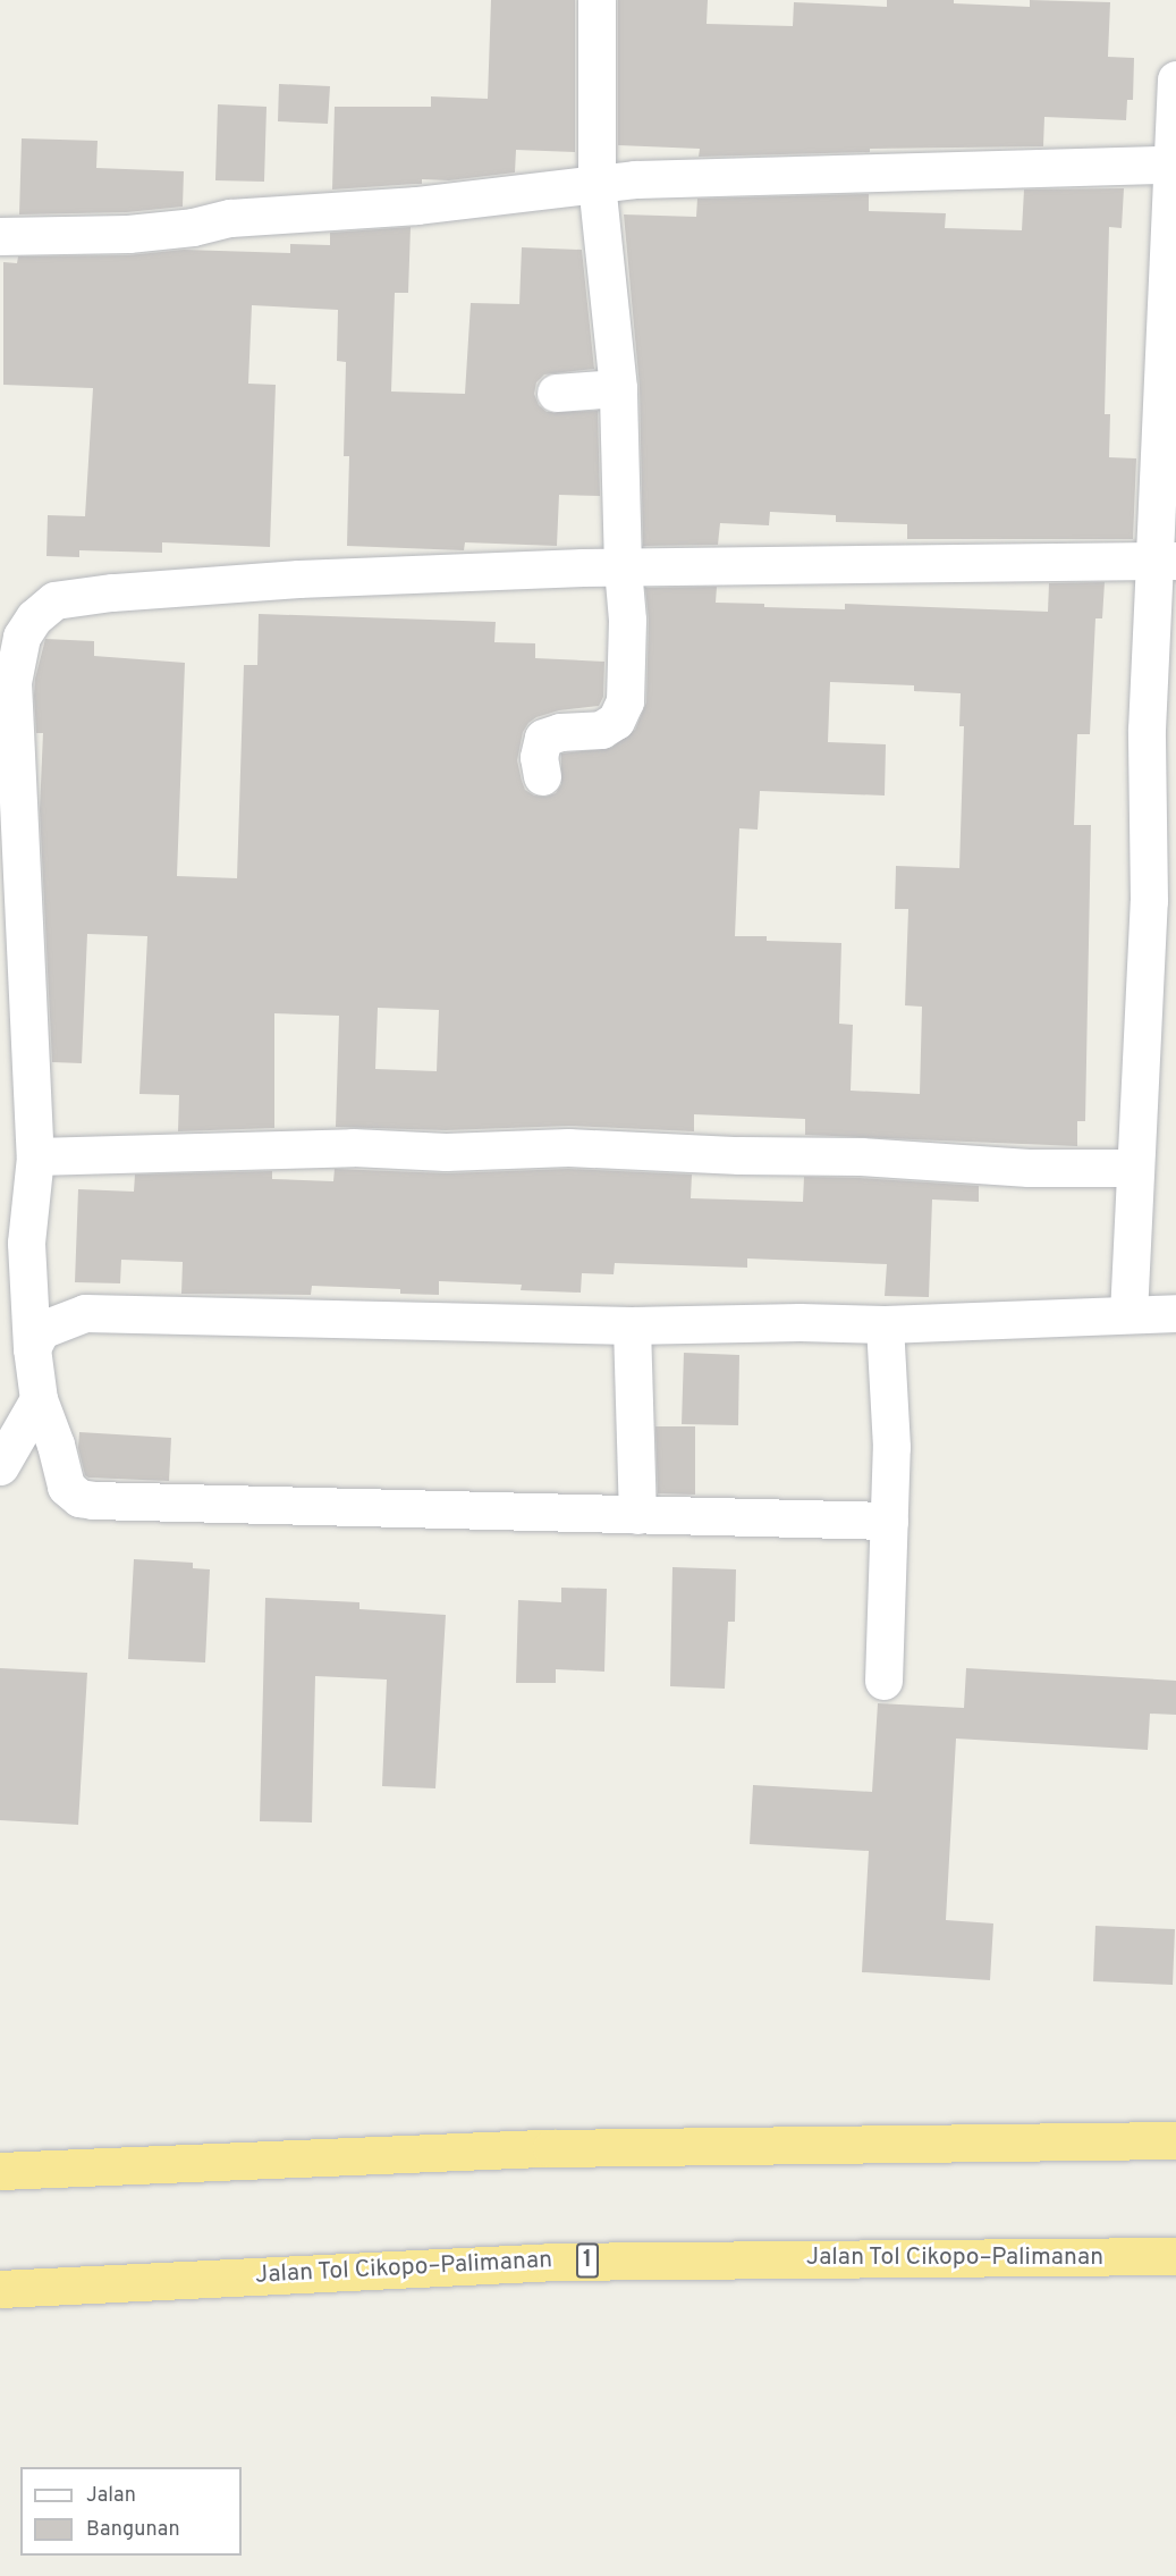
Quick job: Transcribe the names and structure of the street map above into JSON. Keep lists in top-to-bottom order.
{
  "streets": {
    "highway": ["Jalan Tol Cikopo–Palimanan", "1"]
  },
  "legend": ["Jalan", "Bangunan"]
}
